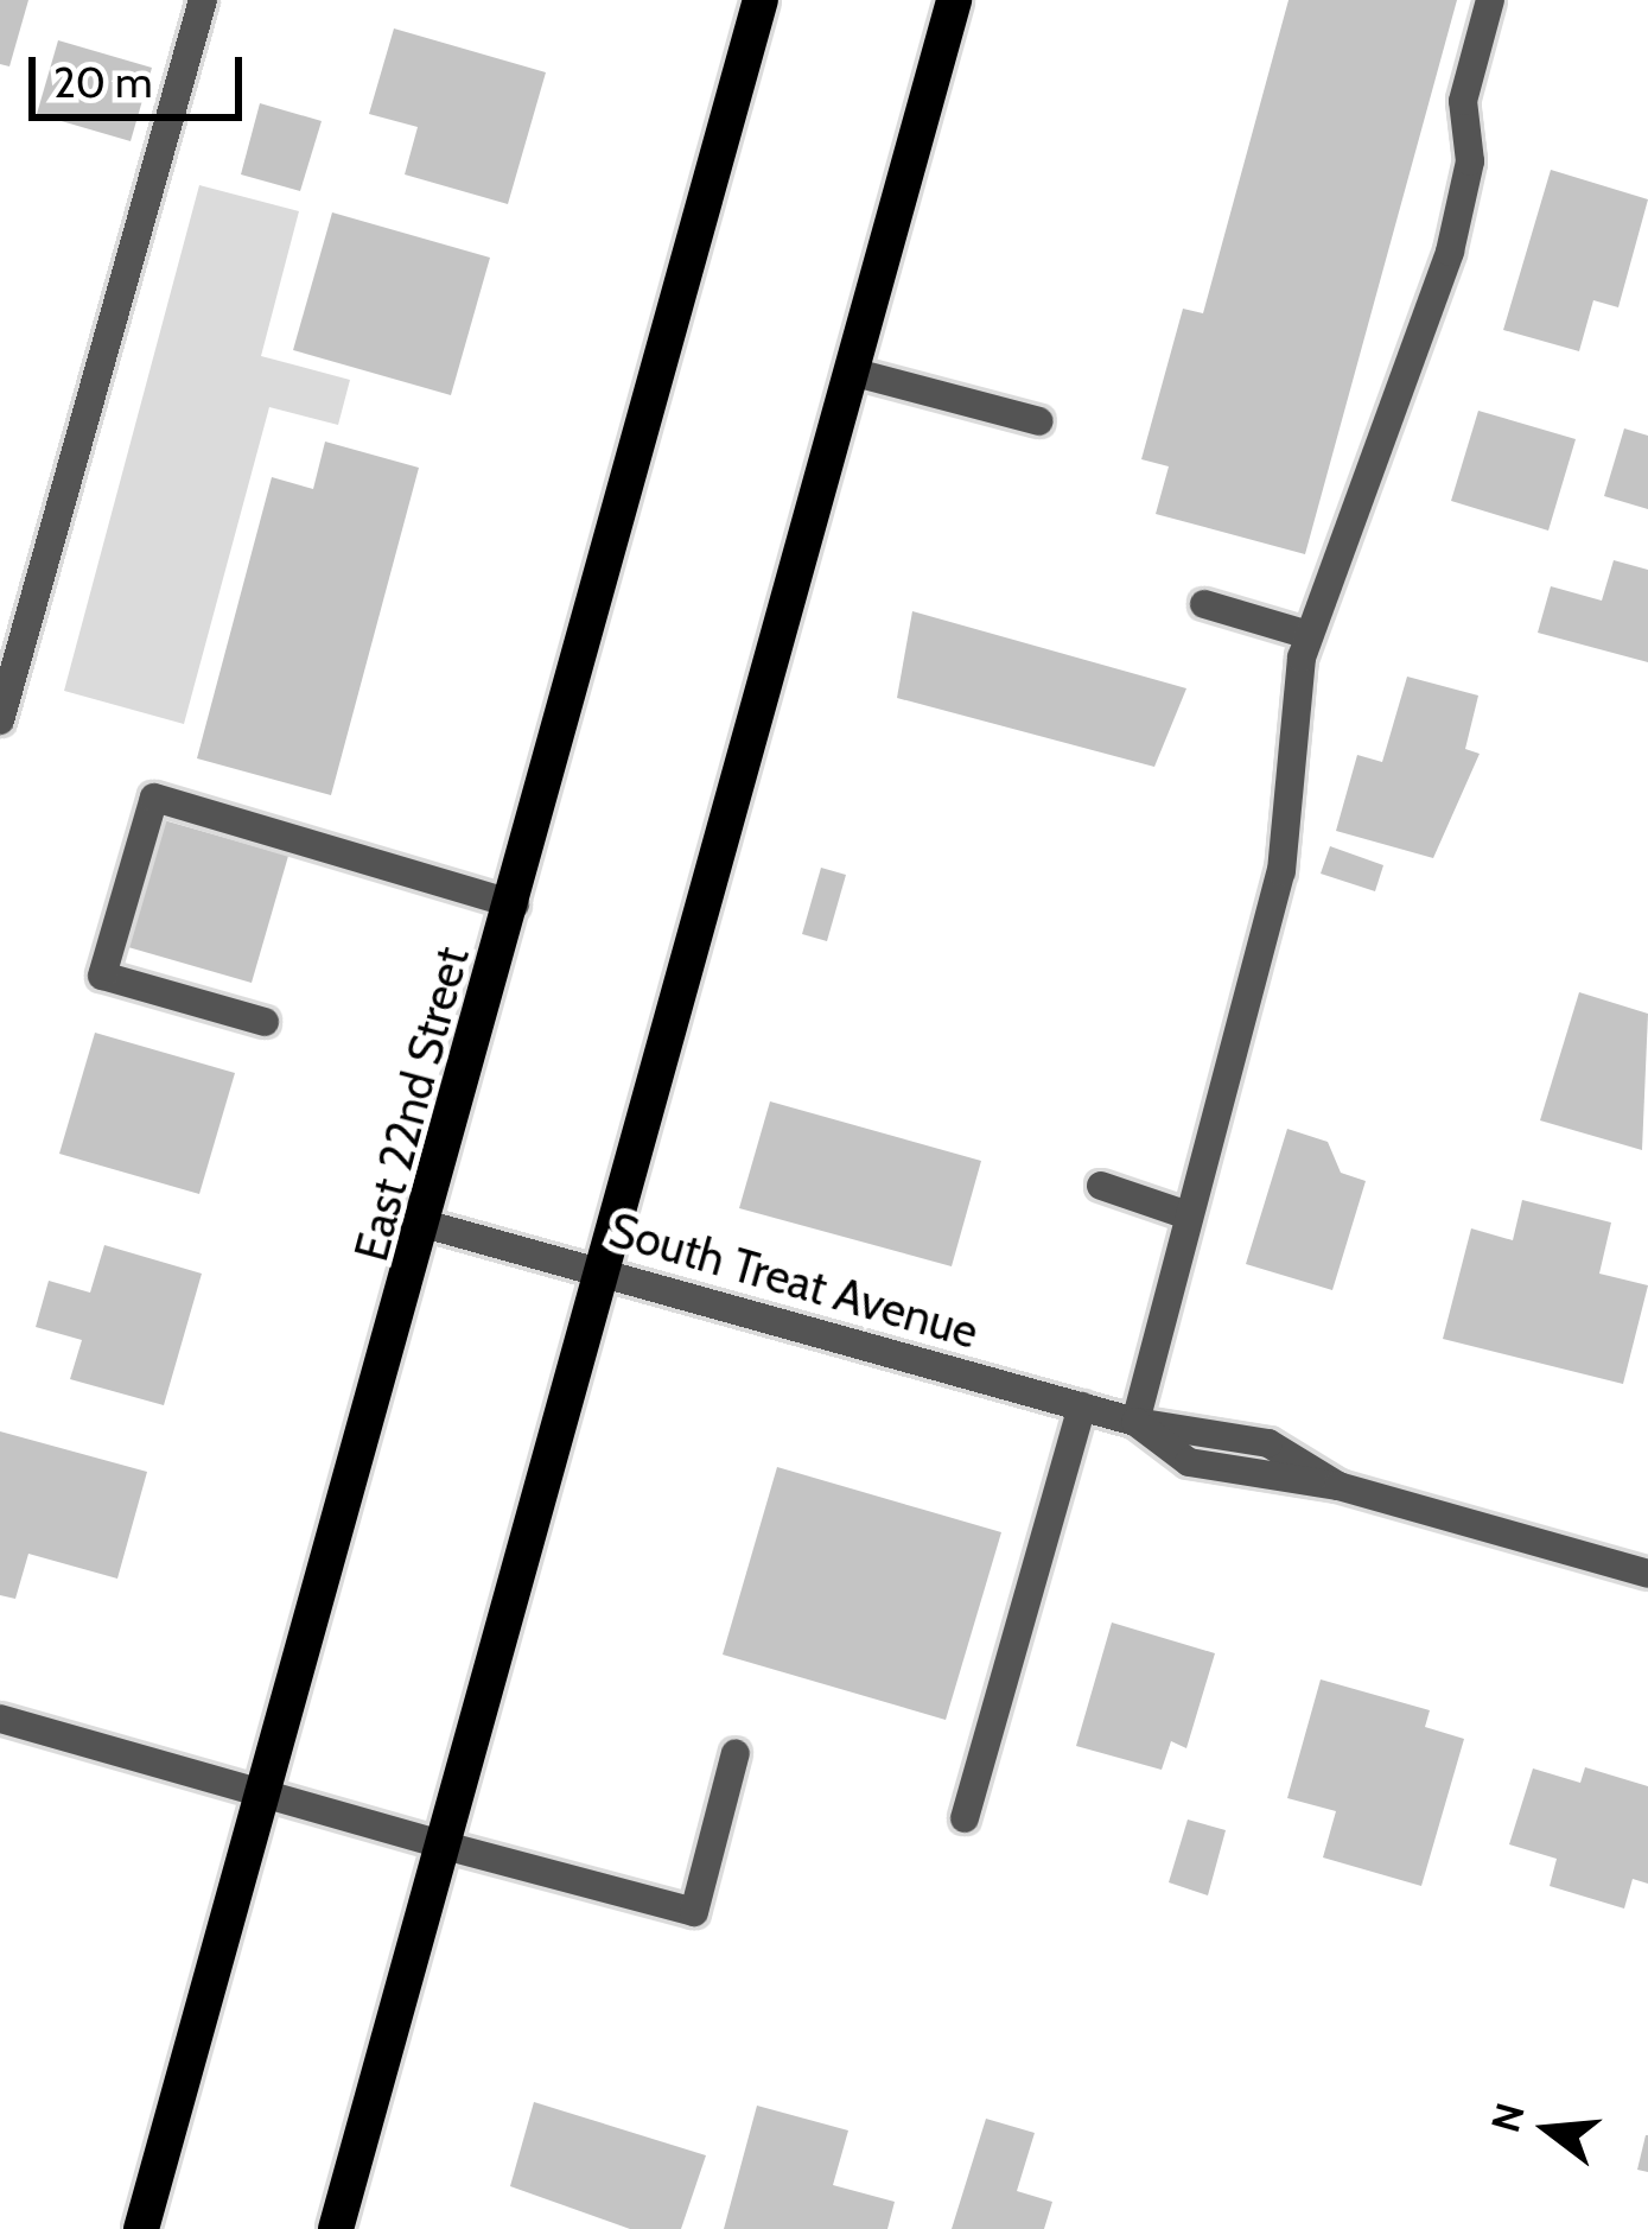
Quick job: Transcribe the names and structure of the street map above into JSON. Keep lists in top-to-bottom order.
{
  "streets": {
    "main road": ["East 22nd Street"],
    "street": ["South Treat Avenue"]
  },
  "crossings": [
    ["East 22nd Street", "South Treat Avenue"]
  ],
  "scale_bar": "20 m",
  "north": "left"
}
